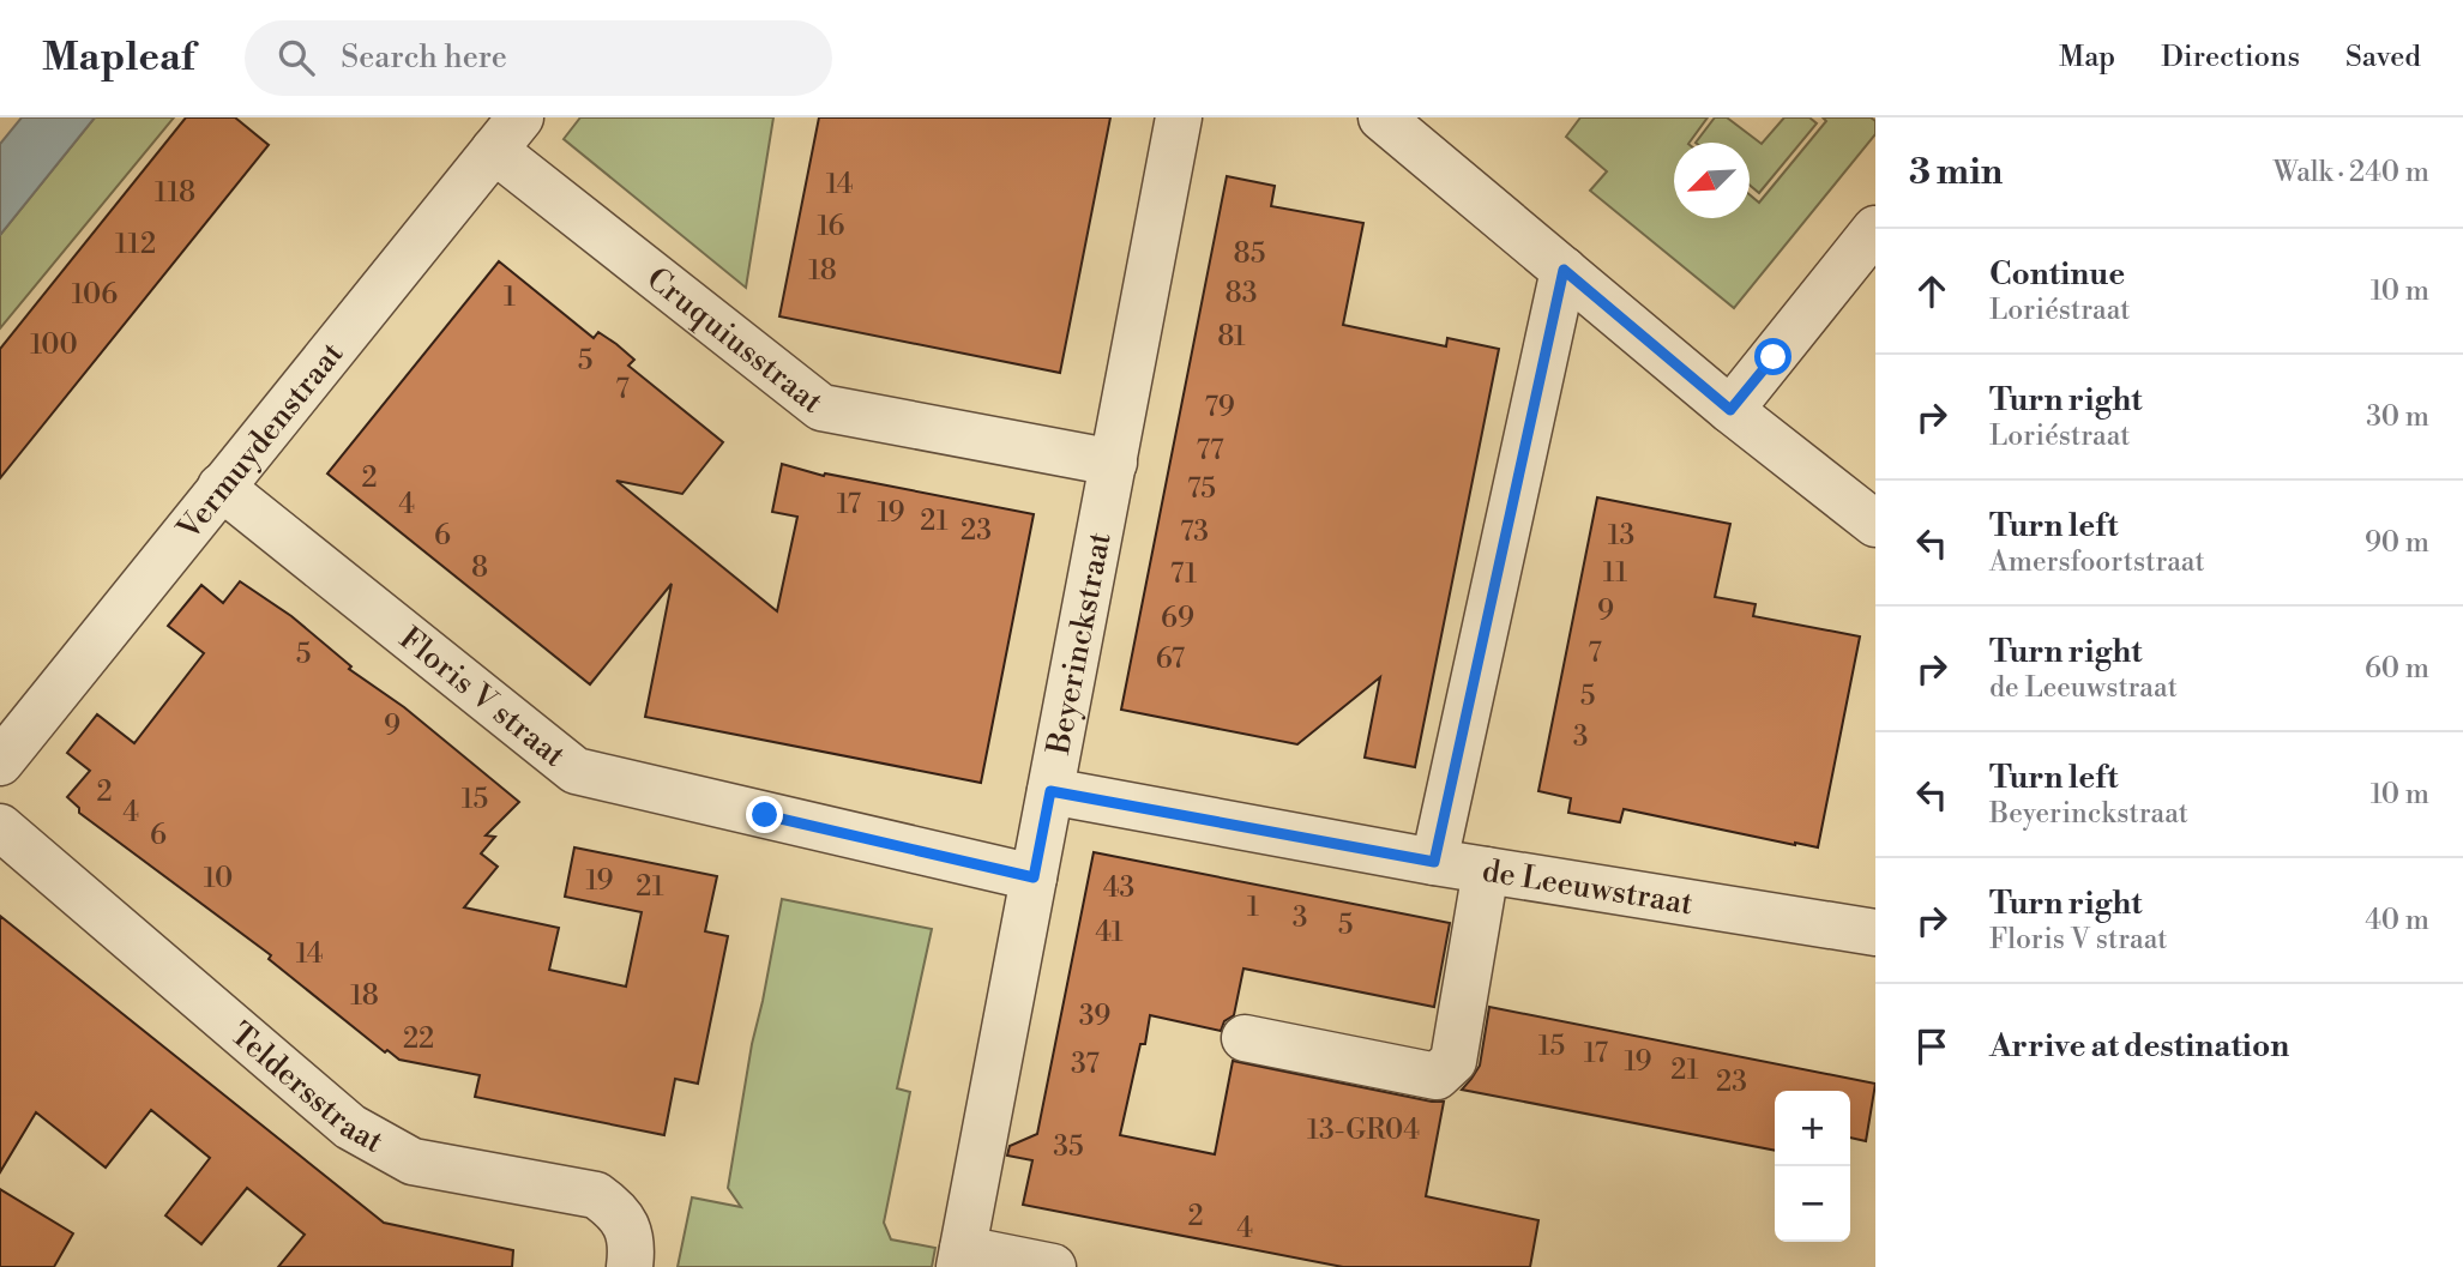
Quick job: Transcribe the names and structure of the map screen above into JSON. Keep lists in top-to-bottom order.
{
  "streets": {
    "street": [
      "Cruquiusstraat",
      "Vermuydenstraat",
      "Beyerinckstraat",
      "Floris V straat",
      "de Leeuwstraat",
      "Teldersstraat"
    ]
  },
  "crossings": [
    ["Cruquiusstraat", "Vermuydenstraat"],
    ["Cruquiusstraat", "Beyerinckstraat"],
    ["Vermuydenstraat", "Floris V straat"],
    ["Beyerinckstraat", "Floris V straat"],
    ["Beyerinckstraat", "de Leeuwstraat"]
  ],
  "house_numbers": [
    "14",
    "118",
    "16",
    "112",
    "85",
    "18",
    "83",
    "106",
    "1",
    "81",
    "100",
    "5",
    "7",
    "79",
    "77",
    "2",
    "75",
    "4",
    "17",
    "19",
    "21",
    "23",
    "73",
    "6",
    "13",
    "8",
    "11",
    "71",
    "9",
    "69",
    "7",
    "5",
    "67",
    "5",
    "9",
    "3",
    "2",
    "15",
    "4",
    "6",
    "10",
    "19",
    "21",
    "43",
    "1",
    "3",
    "5",
    "41",
    "14",
    "18",
    "39",
    "22",
    "15",
    "17",
    "19",
    "37",
    "21",
    "23",
    "13-GR04",
    "35",
    "2",
    "4"
  ],
  "north": "bottom left",
  "page": {
    "header": "Mapleaf",
    "search": "Search here",
    "nav": ["Map", "Directions", "Saved"],
    "heading": ["3 min", "Walk · 240 m"],
    "list": [
      ["Continue", "Loriéstraat", "10 m"],
      ["Turn right", "Loriéstraat", "30 m"],
      ["Turn left", "Amersfoortstraat", "90 m"],
      ["Turn right", "de Leeuwstraat", "60 m"],
      ["Turn left", "Beyerinckstraat", "10 m"],
      ["Turn right", "Floris V straat", "40 m"],
      "Arrive at destination"
    ],
    "map_buttons": ["+", "−"]
  }
}
